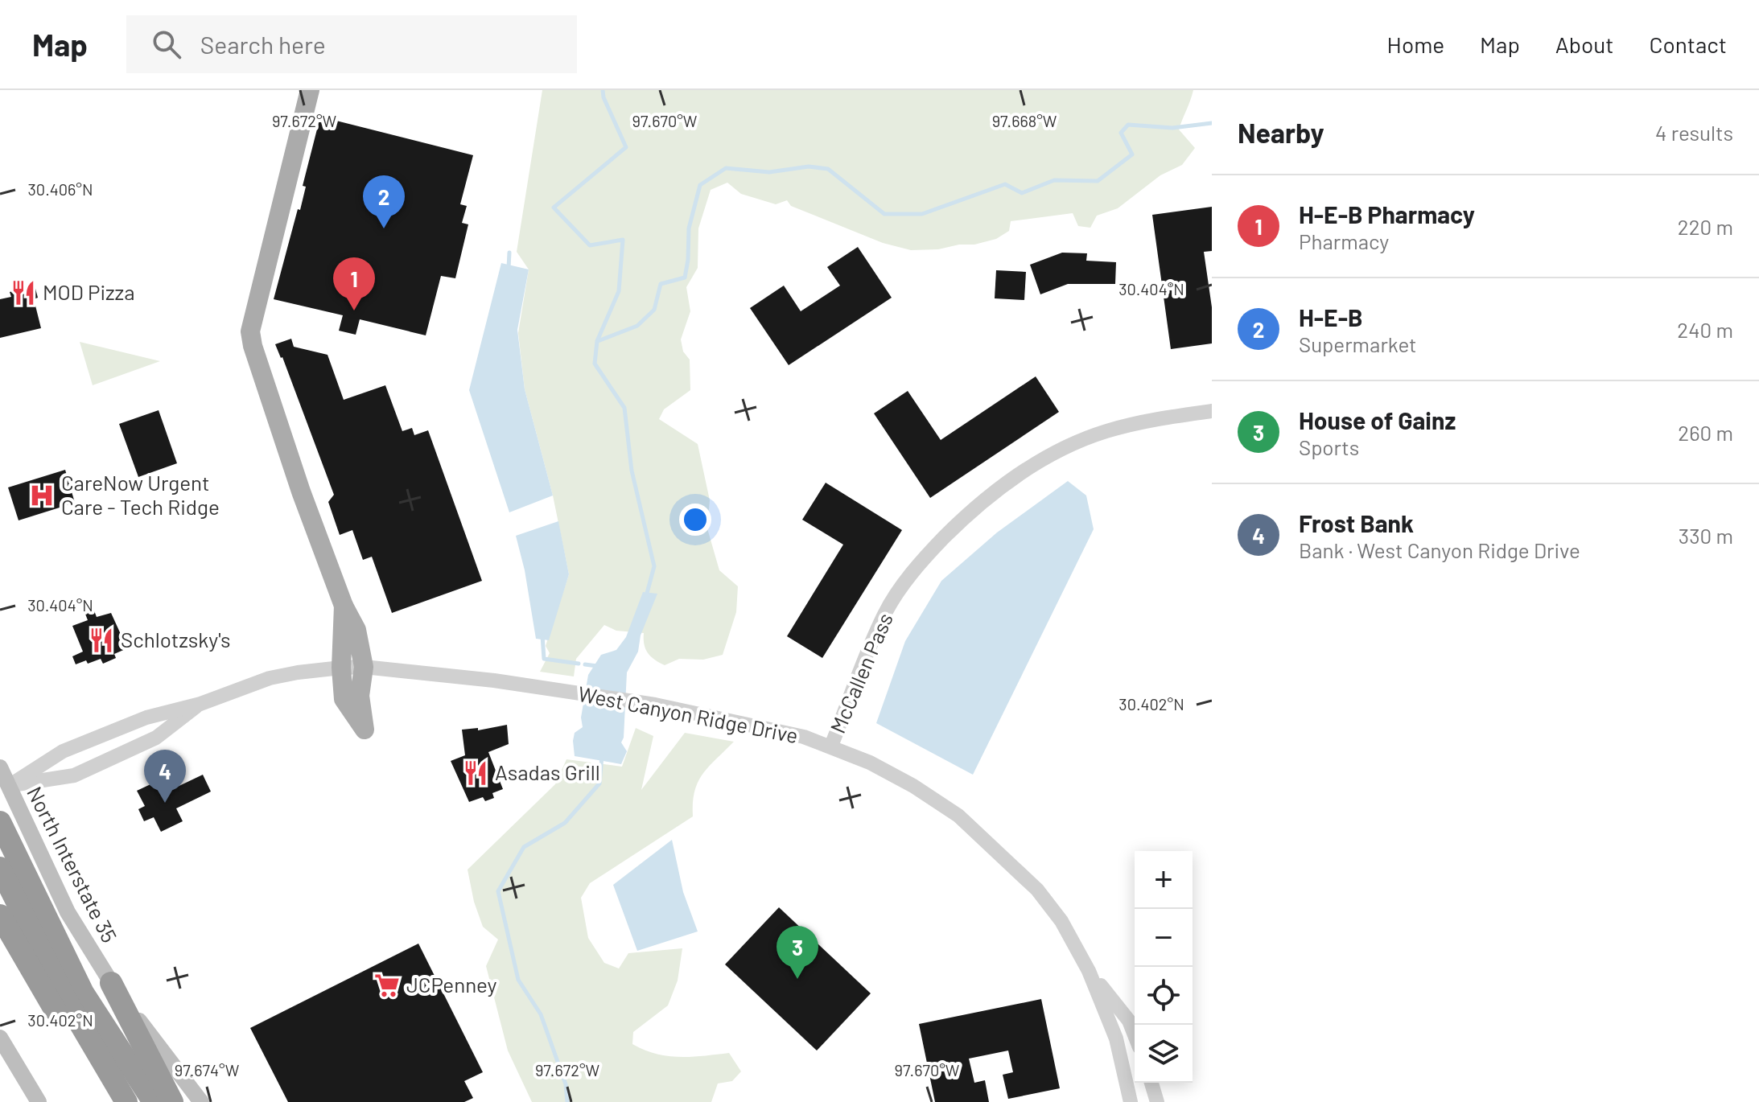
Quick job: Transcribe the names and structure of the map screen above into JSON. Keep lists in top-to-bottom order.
{
  "streets": {
    "main road": ["North Interstate 35"],
    "street": ["McCallen Pass", "West Canyon Ridge Drive"]
  },
  "crossings": [
    ["McCallen Pass", "West Canyon Ridge Drive"],
    ["West Canyon Ridge Drive", "North Interstate 35"]
  ],
  "places": {
    "restaurant": ["MOD Pizza", "Schlotzsky's", "Asadas Grill"],
    "hospital": ["CareNow Urgent Care - Tech Ridge"],
    "supermarket": ["JCPenney"]
  },
  "page": {
    "header": "Map",
    "search": "Search here",
    "nav": [
      "Home",
      "Map",
      "About",
      "Contact"
    ],
    "heading": ["Nearby", "4 results"],
    "list": [
      {
        "mark": "1",
        "name": "H-E-B Pharmacy",
        "note": "Pharmacy",
        "value": "220 m"
      },
      {
        "mark": "2",
        "name": "H-E-B",
        "note": "Supermarket",
        "value": "240 m"
      },
      {
        "mark": "3",
        "name": "House of Gainz",
        "note": "Sports",
        "value": "260 m"
      },
      {
        "mark": "4",
        "name": "Frost Bank",
        "note": "Bank · West Canyon Ridge Drive",
        "value": "330 m"
      }
    ],
    "pins": [
      "2",
      "1",
      "4",
      "3"
    ],
    "map_buttons": ["+", "−"]
  },
  "coordinates": [
    "97.672°W",
    "97.670°W",
    "97.668°W",
    "30.406°N",
    "30.404°N",
    "30.402°N",
    "97.674°W"
  ]
}
